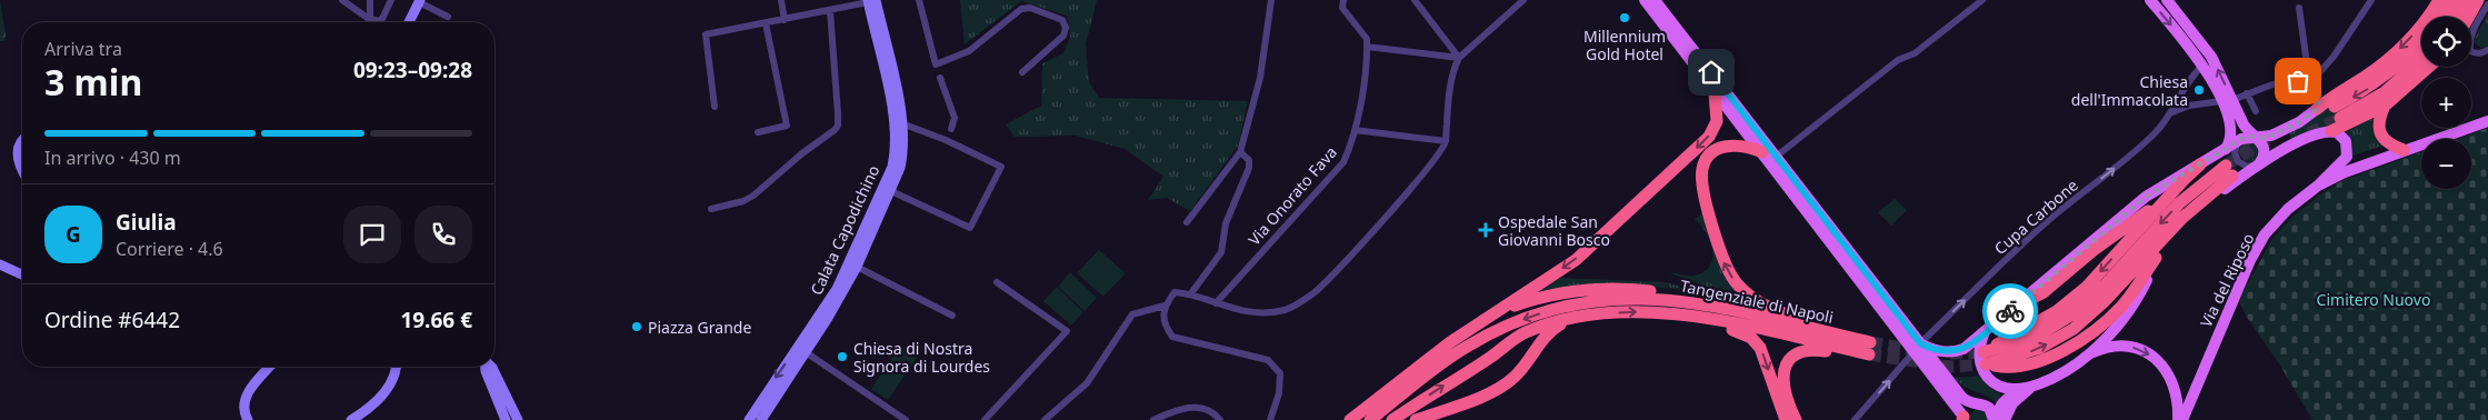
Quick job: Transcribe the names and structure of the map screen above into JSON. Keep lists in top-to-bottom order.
{
  "streets": {
    "highway": ["Tangenziale di Napoli"],
    "main road": ["Calata Capodichino", "Via del Riposo"],
    "street": ["Via Onorato Fava", "Cupa Carbone"]
  },
  "one_way": ["Cupa Carbone"],
  "parks": ["Cimitero Nuovo"],
  "places": {
    "other": [
      "Millennium Gold Hotel",
      "Chiesa dell'Immacolata",
      "Piazza Grande",
      "Chiesa di Nostra Signora di Lourdes"
    ],
    "health": ["Ospedale San Giovanni Bosco"]
  },
  "page": {
    "map_buttons": ["+", "−"],
    "heading": ["3 min", "Arriva tra", "09:23–09:28"],
    "panel": [
      "Giulia",
      "Corriere · 4.6",
      "Ordine #6442",
      "19.66 €"
    ],
    "bar": "In arrivo · 430 m",
    "round": "G"
  }
}
